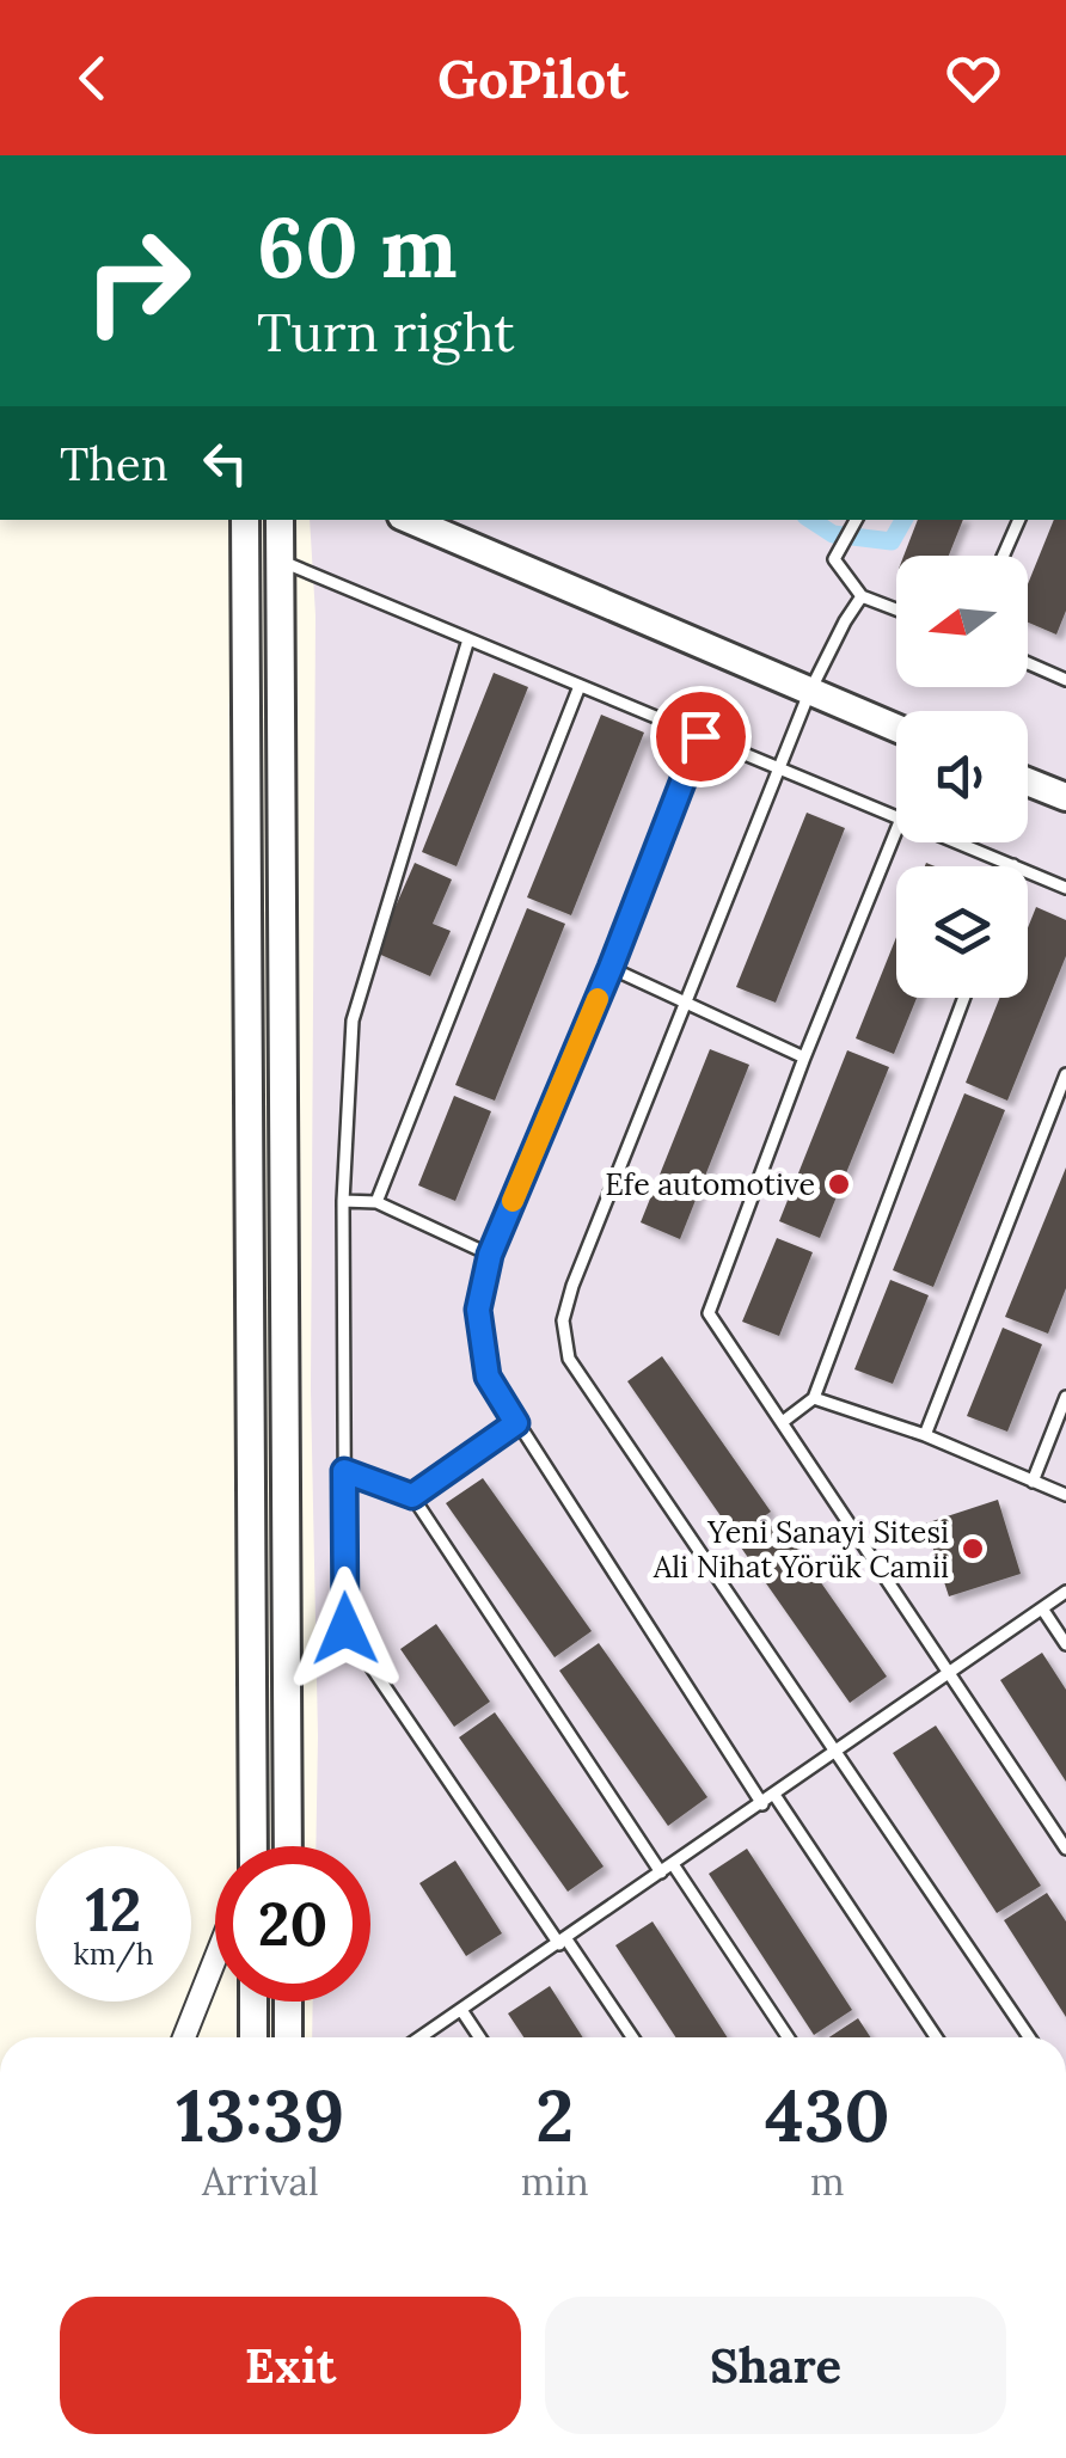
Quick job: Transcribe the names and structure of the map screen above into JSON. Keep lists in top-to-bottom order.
{
  "places": ["Efe automotive", "Yeni Sanayi Sitesi Ali Nihat Yörük Camii"],
  "north": "left",
  "page": {
    "header": "GoPilot",
    "turn": ["60 m", "Turn right"],
    "then": "Then",
    "speed": "12 km/h",
    "limit": "20",
    "eta": [
      "13:39",
      "Arrival",
      "2",
      "min",
      "430",
      "m"
    ],
    "buttons": ["Exit", "Share"]
  }
}
